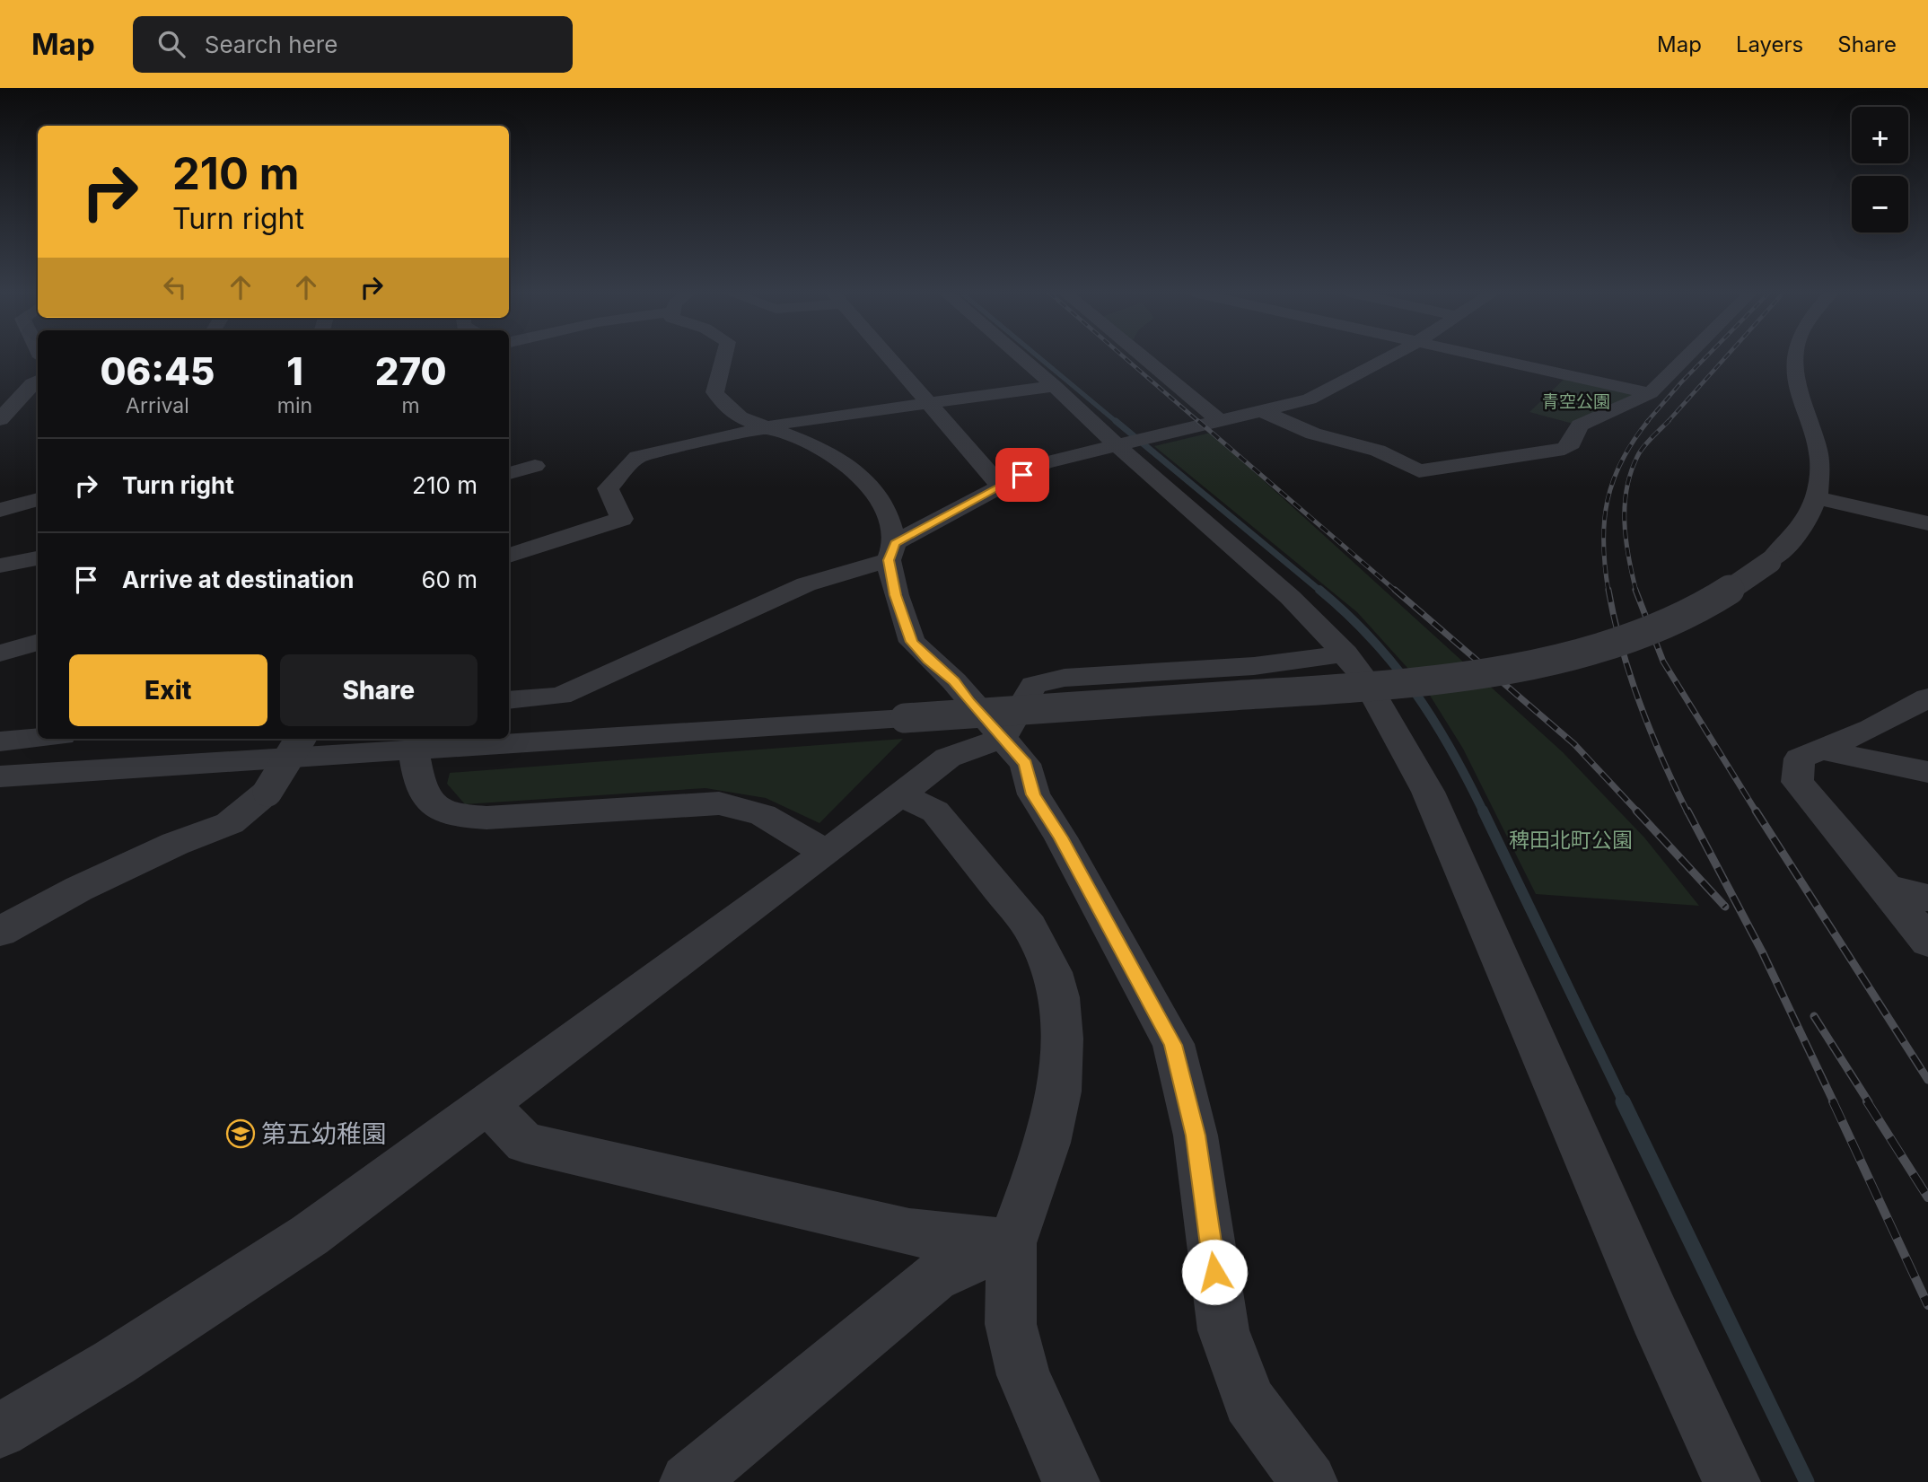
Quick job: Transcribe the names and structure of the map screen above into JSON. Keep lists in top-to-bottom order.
{
  "parks": ["青空公園", "稗田北町公園"],
  "places": {
    "school or university": ["第五幼稚園"]
  },
  "page": {
    "header": "Map",
    "search": "Search here",
    "nav": ["Map", "Layers", "Share"],
    "map_buttons": ["+", "−"],
    "turn": ["210 m", "Turn right"],
    "eta": [
      "06:45",
      "Arrival",
      "1",
      "min",
      "270",
      "m"
    ],
    "list": [
      {
        "name": "Turn right",
        "value": "210 m"
      },
      {
        "name": "Arrive at destination",
        "value": "60 m"
      }
    ],
    "buttons": ["Exit", "Share"]
  }
}
